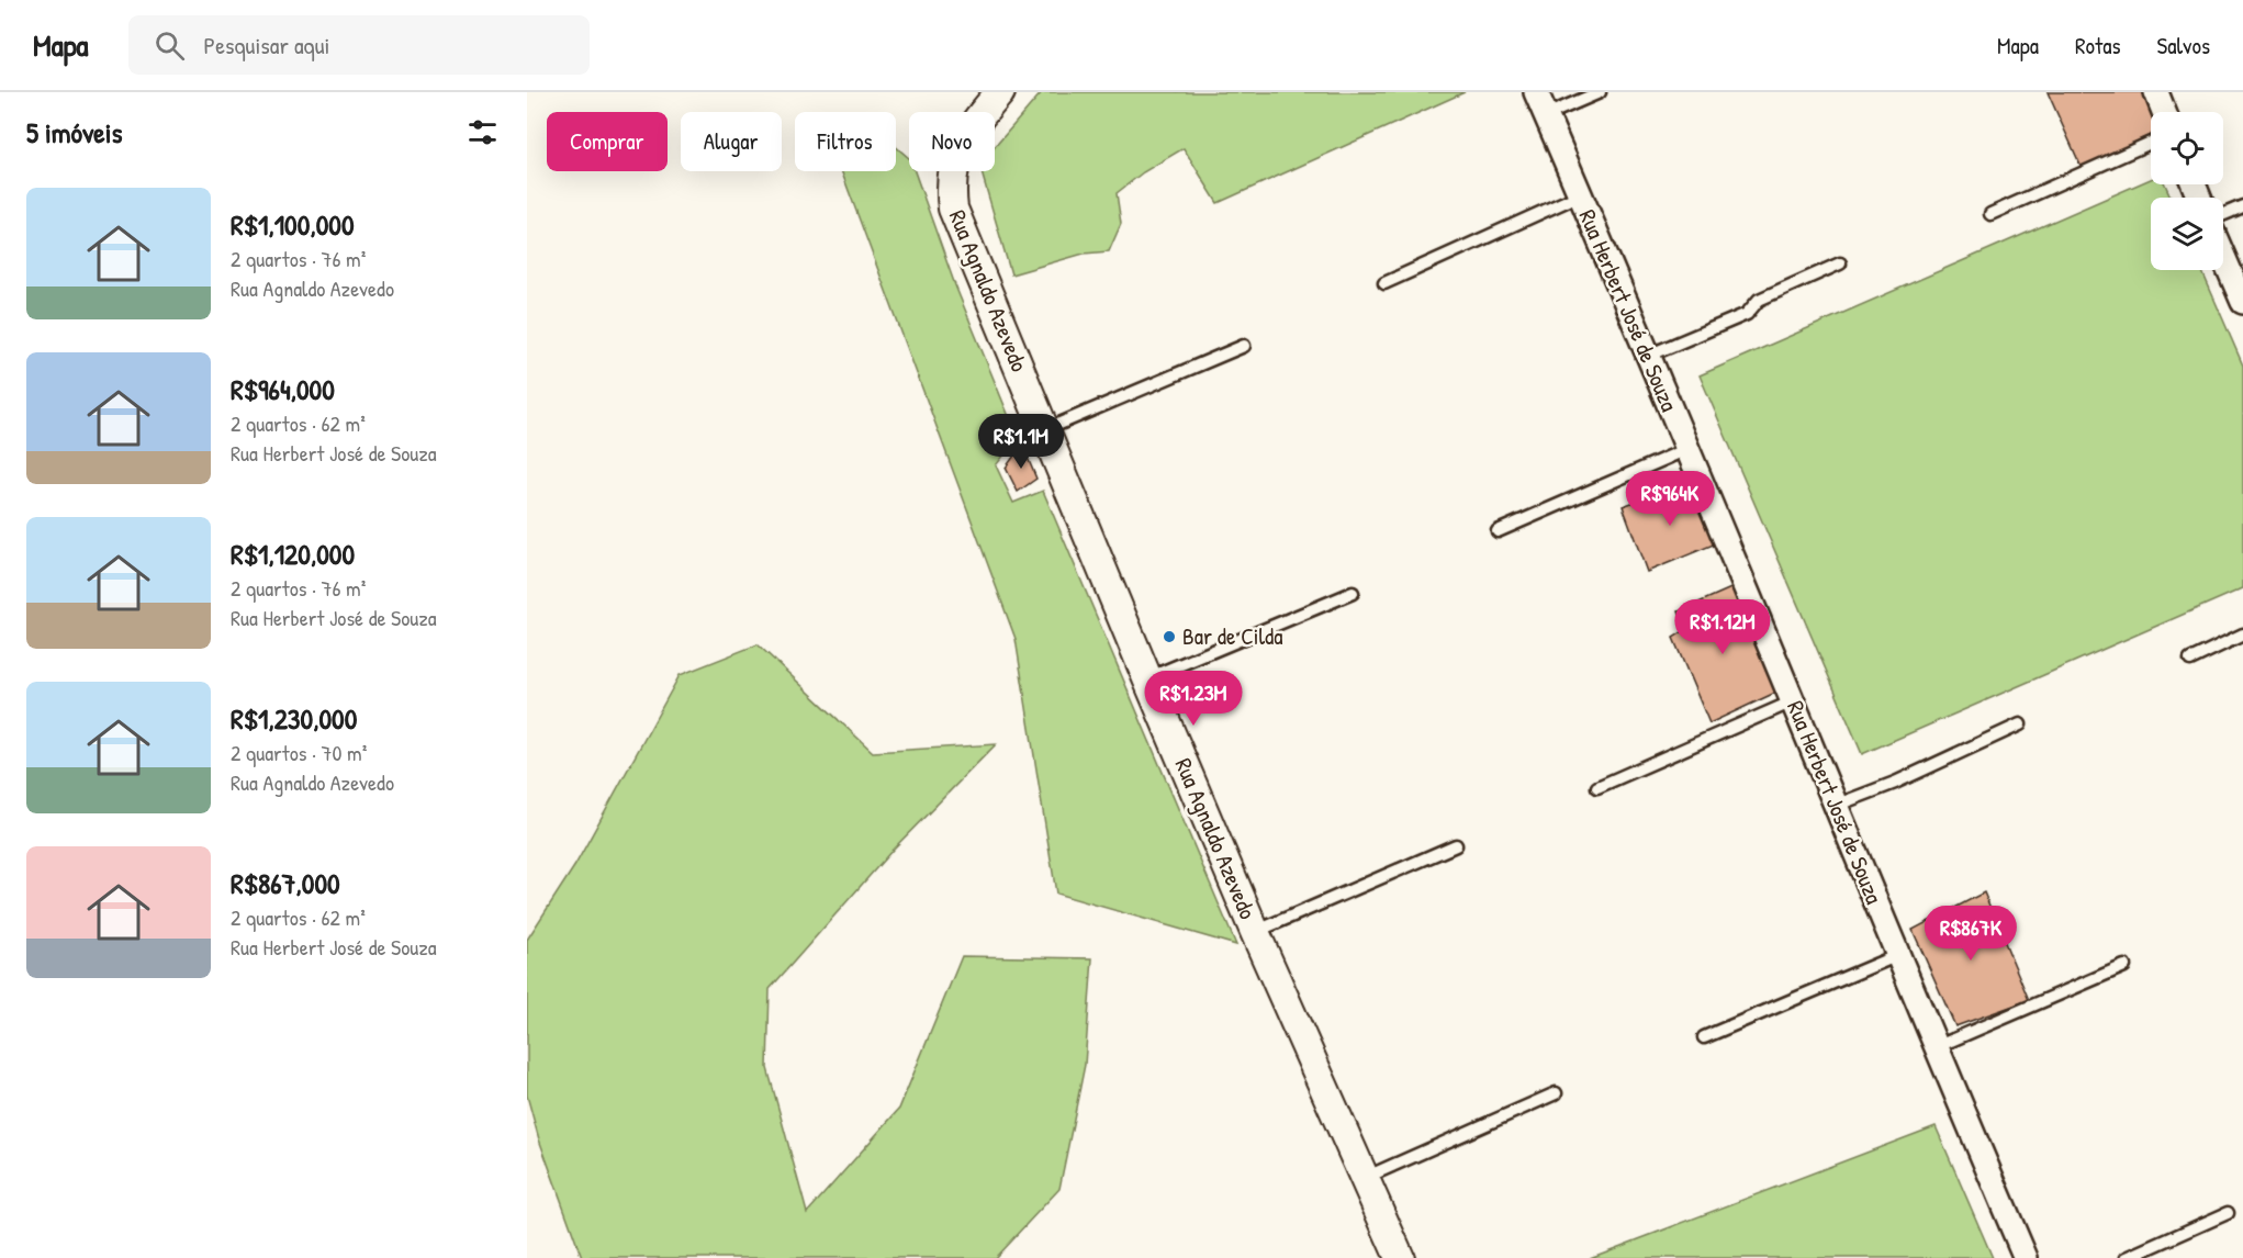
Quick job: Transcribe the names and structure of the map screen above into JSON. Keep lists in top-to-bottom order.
{
  "streets": {
    "street": ["Rua Agnaldo Azevedo", "Rua Herbert José de Souza"]
  },
  "places": ["Bar de Cilda"],
  "page": {
    "header": "Mapa",
    "search": "Pesquisar aqui",
    "nav": ["Mapa", "Rotas", "Salvos"],
    "heading": "5 imóveis",
    "chip": [
      "Comprar",
      "Alugar",
      "Filtros",
      "Novo"
    ],
    "list": [
      {
        "name": "R$1,100,000",
        "note": "2 quartos · 76 m² · Rua Agnaldo Azevedo"
      },
      {
        "name": "R$964,000",
        "note": "2 quartos · 62 m² · Rua Herbert José de Souza"
      },
      {
        "name": "R$1,120,000",
        "note": "2 quartos · 76 m² · Rua Herbert José de Souza"
      },
      {
        "name": "R$1,230,000",
        "note": "2 quartos · 70 m² · Rua Agnaldo Azevedo"
      },
      {
        "name": "R$867,000",
        "note": "2 quartos · 62 m² · Rua Herbert José de Souza"
      }
    ],
    "price": [
      "R$1.1M",
      "R$964K",
      "R$1.12M",
      "R$1.23M",
      "R$867K"
    ]
  }
}
